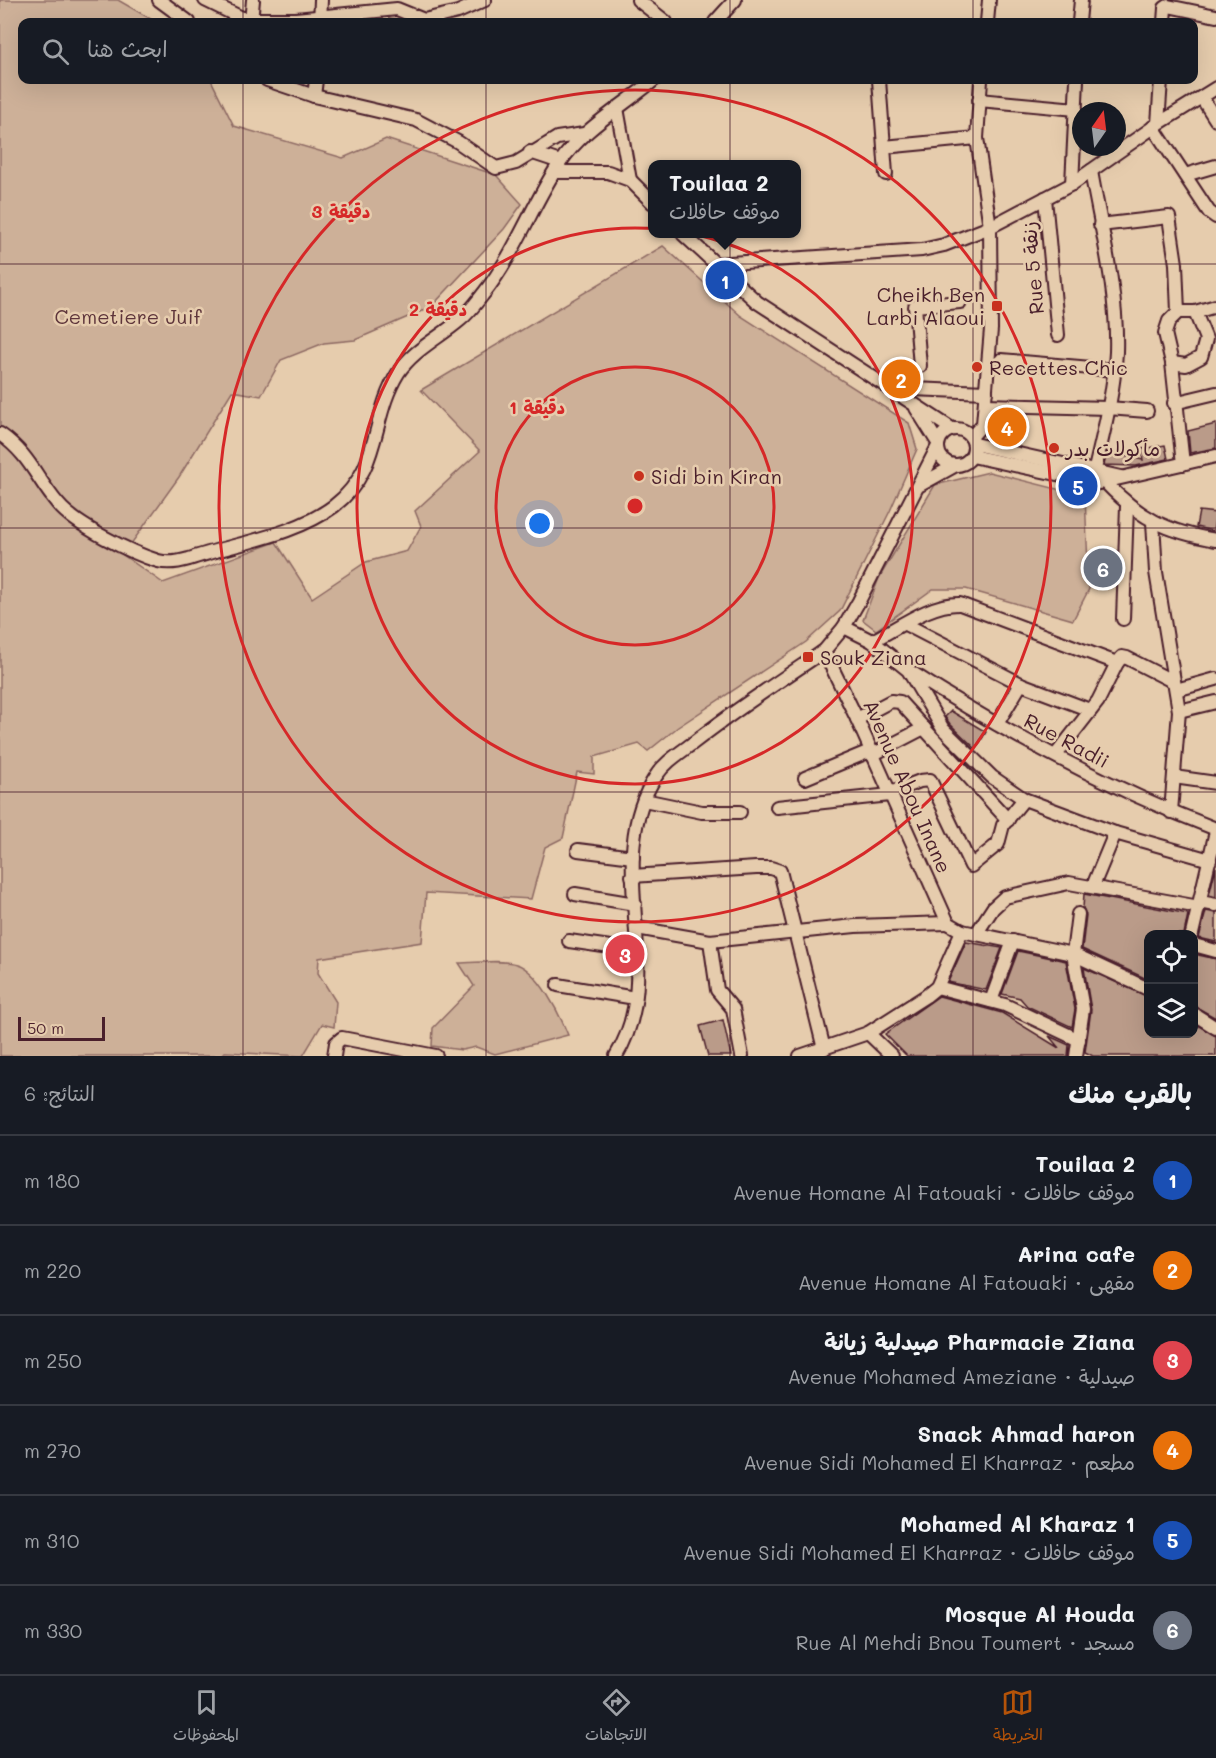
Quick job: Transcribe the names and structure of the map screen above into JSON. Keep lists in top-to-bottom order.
{
  "streets": {
    "street": ["Rue 5 زنقة", "Rue Radii", "Avenue Abou Inane"]
  },
  "parks": ["Cemetiere Juif"],
  "places": {
    "transit": ["Cheikh Ben Larbi Alaoui", "Souk Ziana"],
    "other": ["Recettes Chic", "مأكولات بدر", "Sidi bin Kiran"]
  },
  "scale_bar": "50 m",
  "north": "top",
  "page": {
    "search": "ابحث هنا",
    "popup": ["Touilaa 2", "موقف حافلات"],
    "pins": [
      "1",
      "2",
      "4",
      "5",
      "6",
      "3"
    ],
    "scale": "50 m",
    "heading": ["بالقرب منك", "النتائج: 6"],
    "list": [
      {
        "mark": "1",
        "name": "Touilaa 2",
        "note": "موقف حافلات · Avenue Homane Al Fatouaki",
        "value": "180 m"
      },
      {
        "mark": "2",
        "name": "Arina cafe",
        "note": "مقهى · Avenue Homane Al Fatouaki",
        "value": "220 m"
      },
      {
        "mark": "3",
        "name": "Pharmacie Ziana صيدلية زيانة",
        "note": "صيدلية · Avenue Mohamed Ameziane",
        "value": "250 m"
      },
      {
        "mark": "4",
        "name": "Snack Ahmad haron",
        "note": "مطعم · Avenue Sidi Mohamed El Kharraz",
        "value": "270 m"
      },
      {
        "mark": "5",
        "name": "Mohamed Al Kharaz 1",
        "note": "موقف حافلات · Avenue Sidi Mohamed El Kharraz",
        "value": "310 m"
      },
      {
        "mark": "6",
        "name": "Mosque Al Houda",
        "note": "مسجد · Rue Al Mehdi Bnou Toumert",
        "value": "330 m"
      }
    ],
    "nav": ["الخريطة", "الاتجاهات", "المحفوظات"]
  },
  "rings": ["3 دقيقة", "2 دقيقة", "1 دقيقة"]
}
